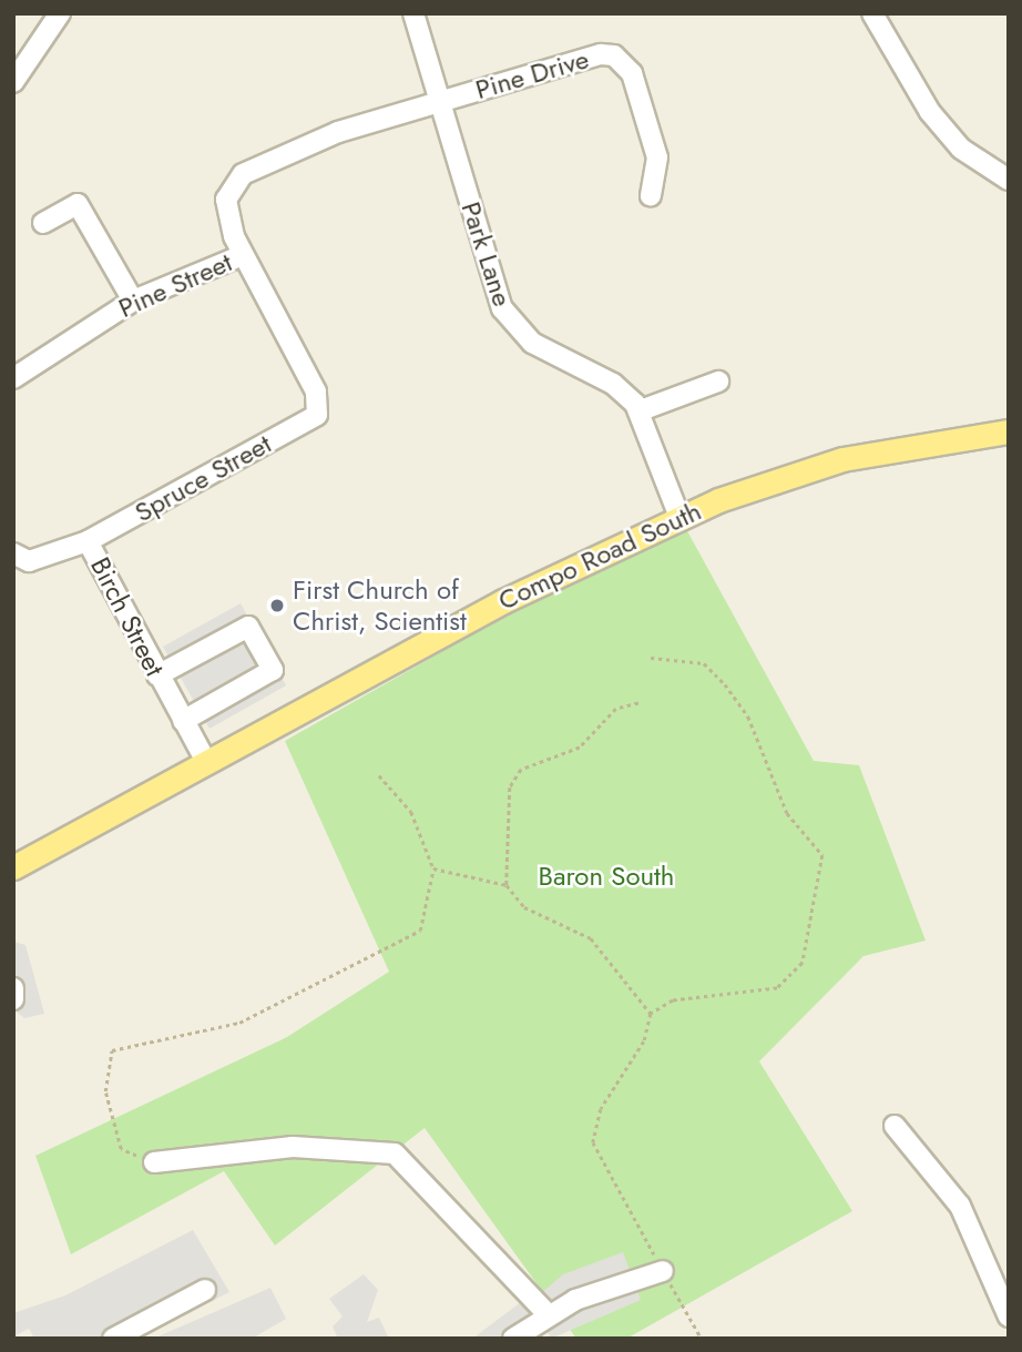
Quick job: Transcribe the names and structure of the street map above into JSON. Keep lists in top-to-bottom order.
{
  "streets": {
    "main road": ["Compo Road South"],
    "street": [
      "Pine Drive",
      "Park Lane",
      "Pine Street",
      "Spruce Street",
      "Birch Street"
    ]
  },
  "crossings": [
    ["Pine Drive", "Park Lane"],
    ["Pine Drive", "Pine Street"],
    ["Park Lane", "Compo Road South"],
    ["Pine Street", "Spruce Street"],
    ["Spruce Street", "Birch Street"],
    ["Compo Road South", "Birch Street"]
  ],
  "parks": ["Baron South"],
  "places": ["First Church of Christ, Scientist"]
}
